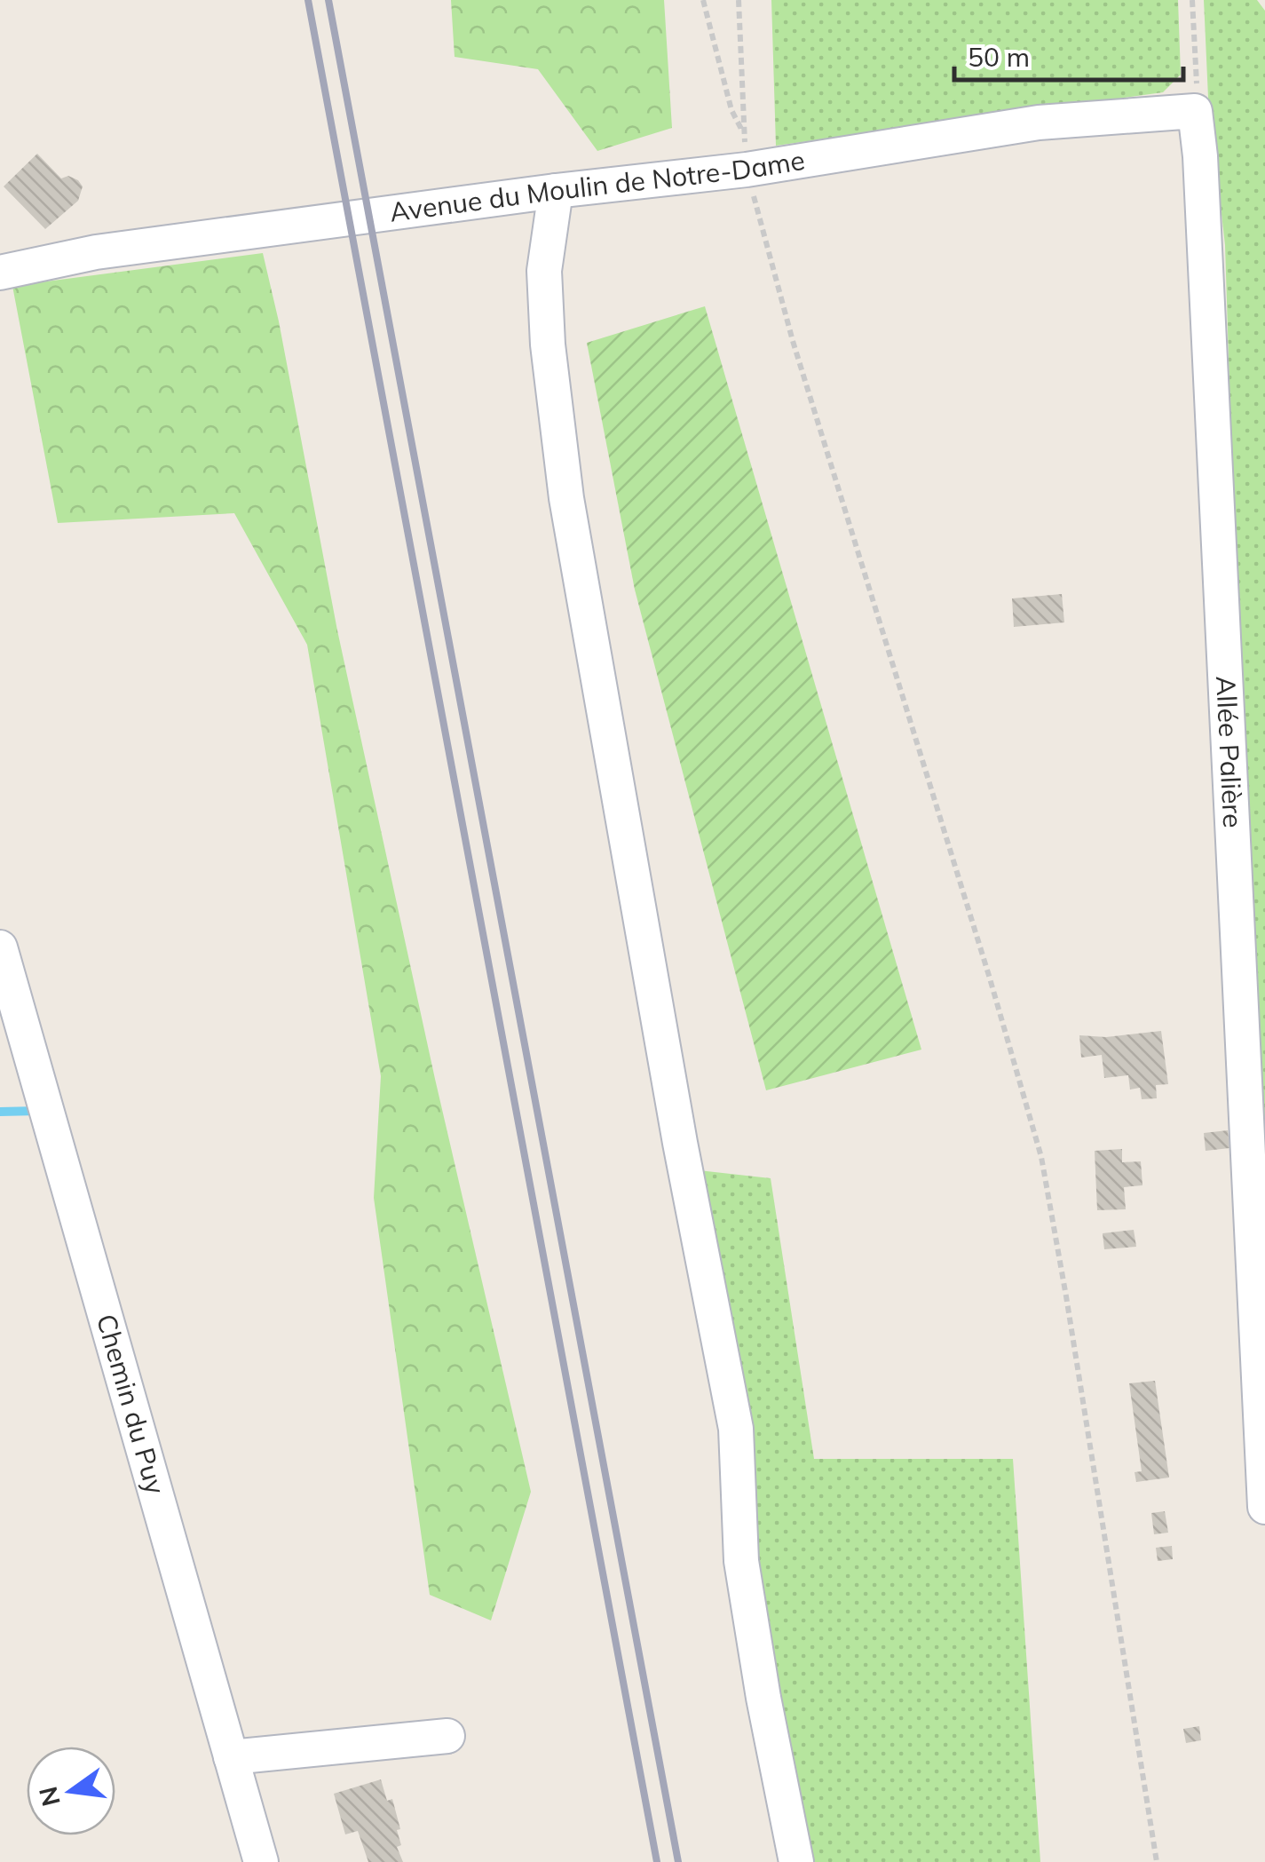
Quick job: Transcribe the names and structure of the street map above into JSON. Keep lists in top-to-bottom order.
{
  "streets": {
    "street": ["Avenue du Moulin de Notre-Dame", "Allée Palière", "Chemin du Puy"]
  },
  "crossings": [
    ["Avenue du Moulin de Notre-Dame", "Allée Palière"]
  ],
  "scale_bar": "50 m",
  "north": "left"
}
